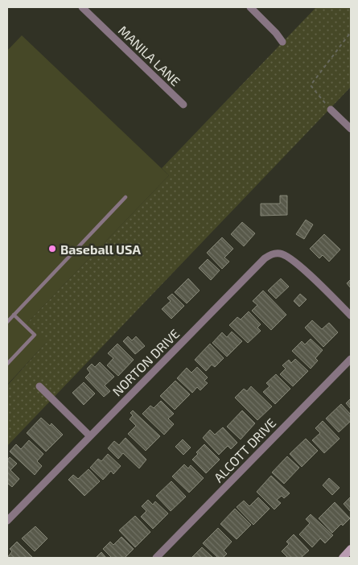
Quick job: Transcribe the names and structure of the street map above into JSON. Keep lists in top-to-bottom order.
{
  "streets": {
    "street": ["MANILA LANE", "NORTON DRIVE", "ALCOTT DRIVE"]
  },
  "places": ["Baseball USA"]
}
